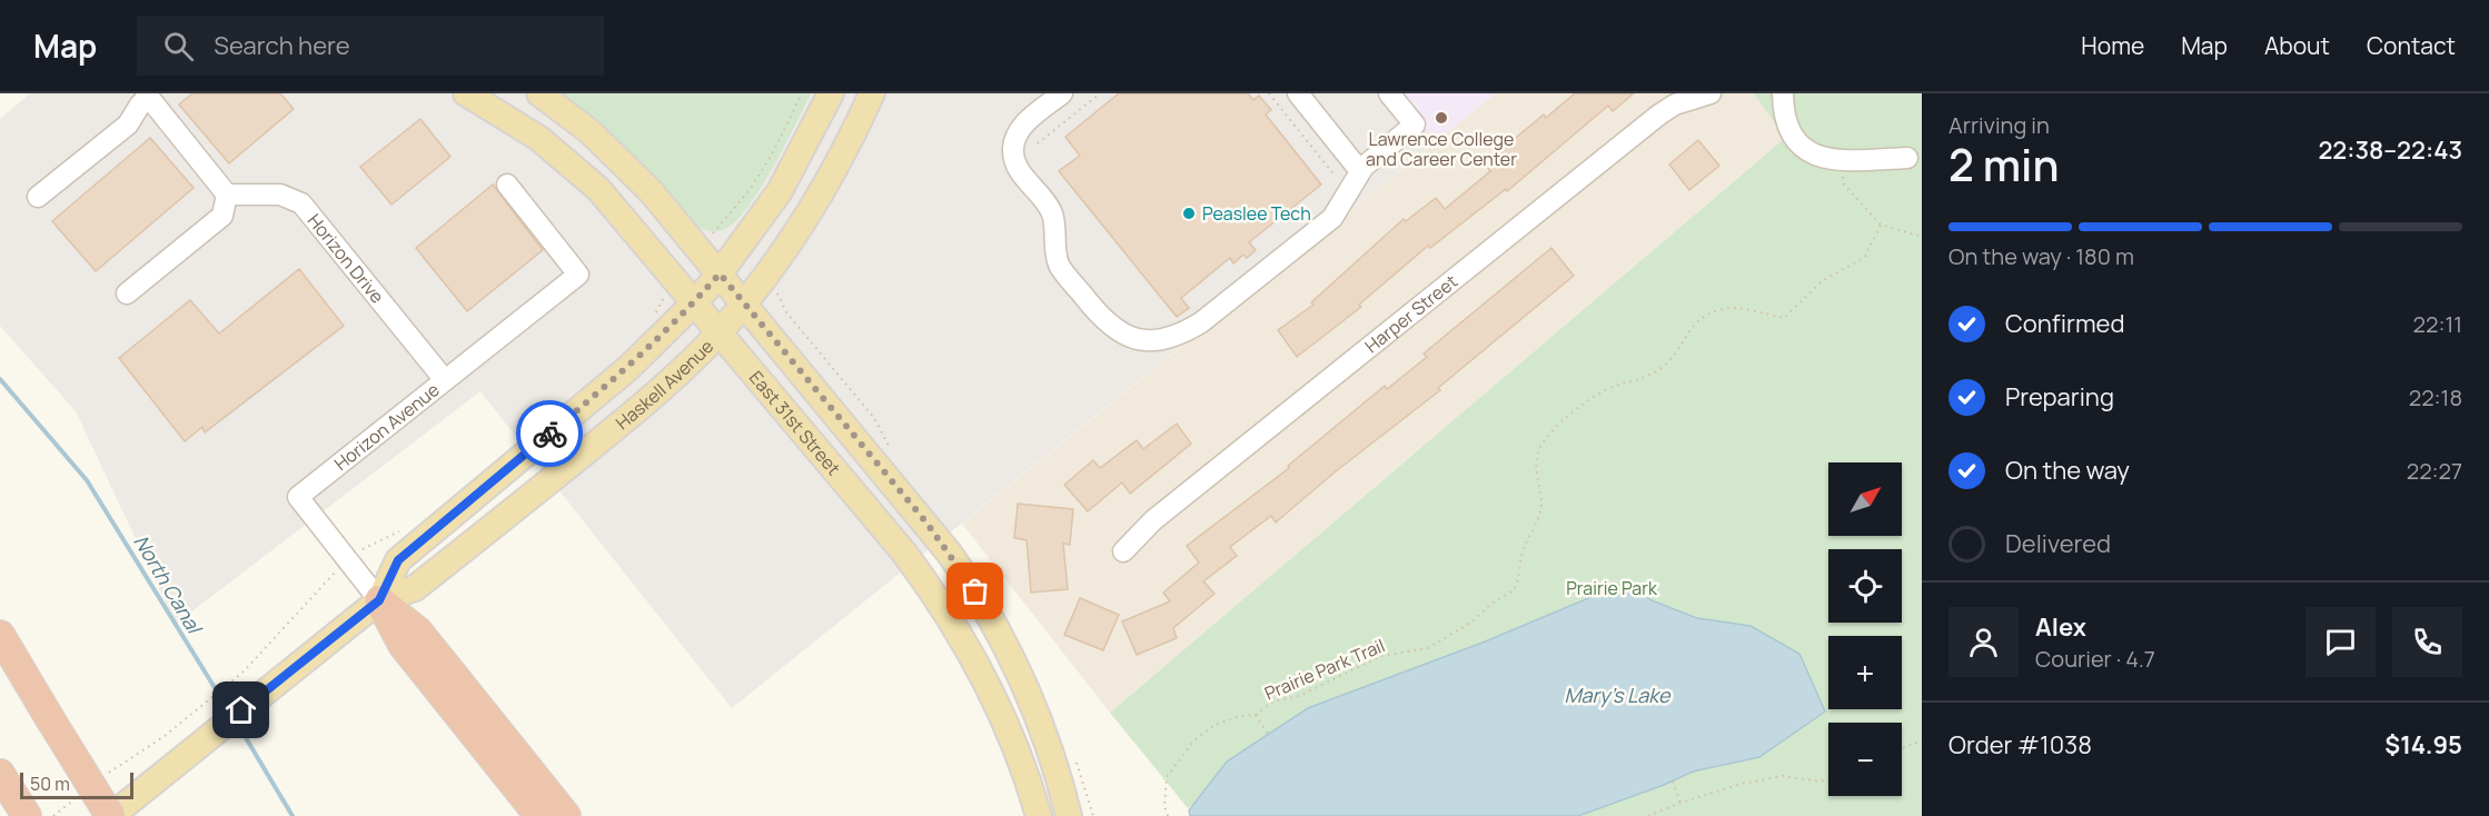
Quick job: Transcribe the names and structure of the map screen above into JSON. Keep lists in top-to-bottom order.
{
  "streets": {
    "main road": ["Haskell Avenue", "East 31st Street"],
    "street": ["Horizon Drive", "Harper Street", "Horizon Avenue"],
    "path": ["Prairie Park Trail"]
  },
  "crossings": [
    ["Horizon Drive", "Horizon Avenue"],
    ["Haskell Avenue", "East 31st Street"],
    ["Haskell Avenue", "Horizon Avenue"]
  ],
  "water": ["North Canal", "Mary's Lake"],
  "parks": ["Prairie Park"],
  "places": ["Lawrence College and Career Center", "Peaslee Tech"],
  "scale_bar": "50 m",
  "north": "top right",
  "page": {
    "header": "Map",
    "search": "Search here",
    "nav": [
      "Home",
      "Map",
      "About",
      "Contact"
    ],
    "heading": ["2 min", "Arriving in", "22:38–22:43"],
    "panel": [
      "Alex",
      "Courier · 4.7",
      "Order #1038",
      "$14.95"
    ],
    "bar": "On the way · 180 m",
    "list": [
      ["Confirmed", "22:11"],
      ["Preparing", "22:18"],
      ["On the way", "22:27"],
      "Delivered"
    ],
    "map_buttons": ["+", "−"],
    "scale": "50 m"
  }
}
